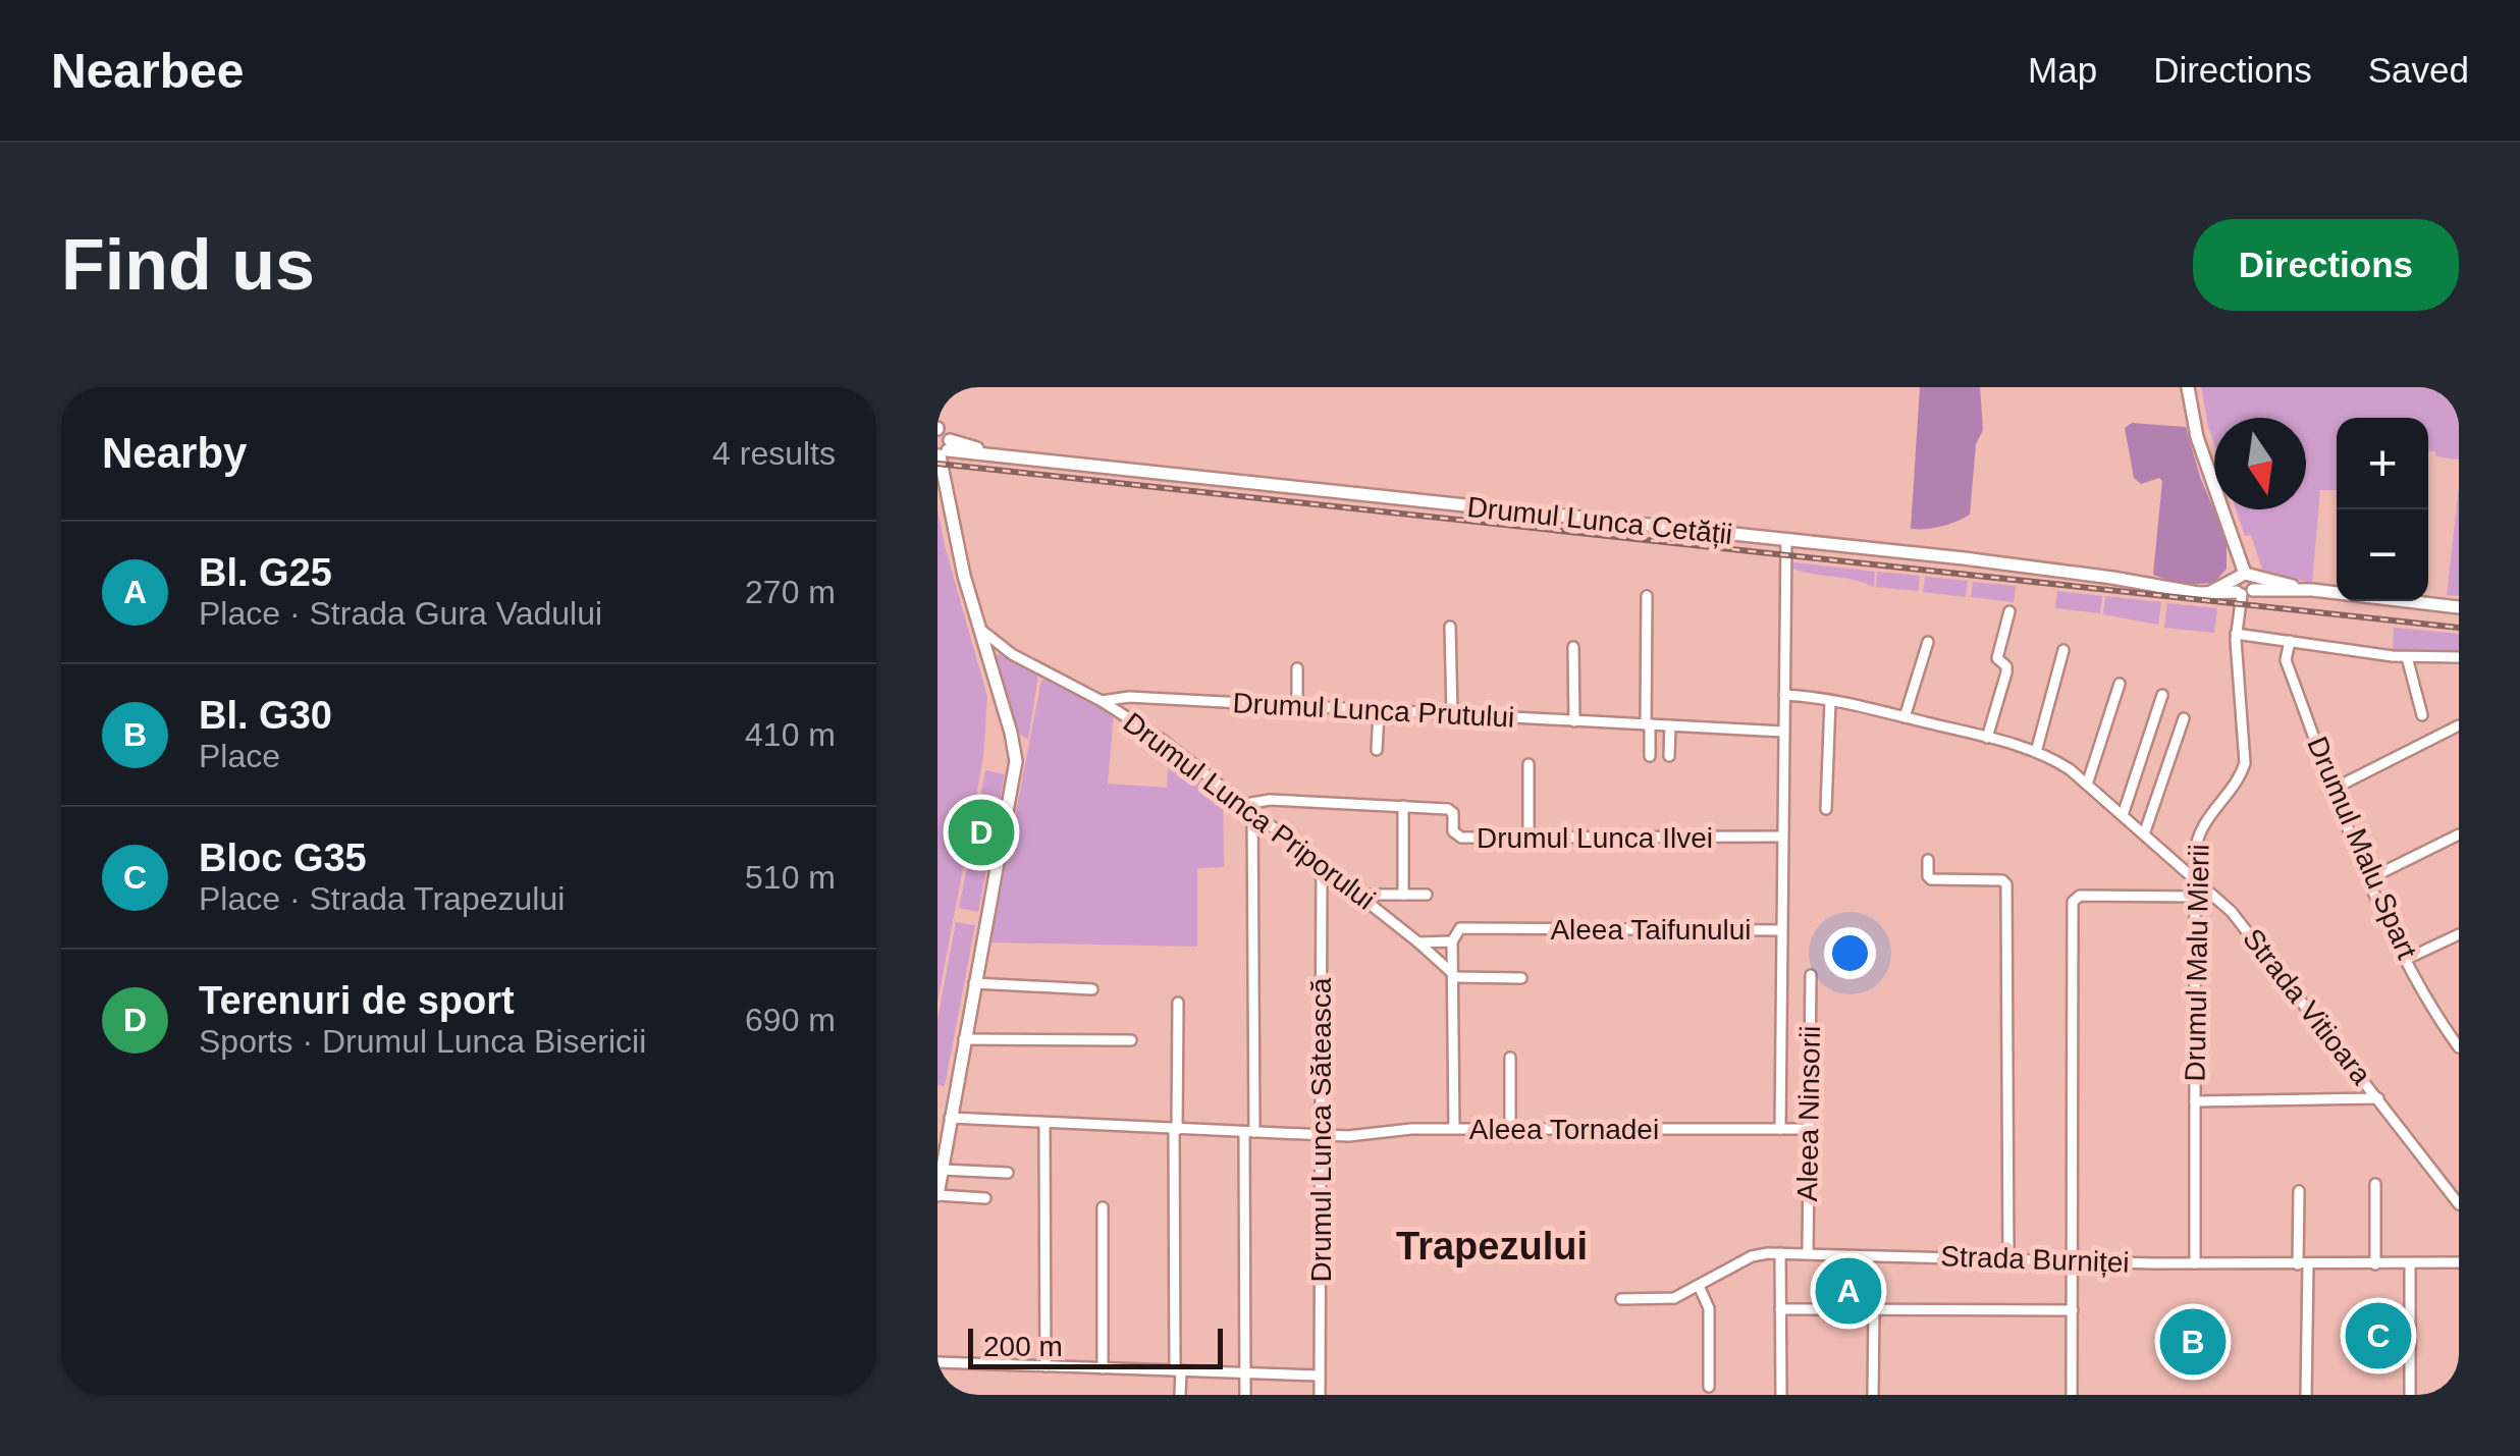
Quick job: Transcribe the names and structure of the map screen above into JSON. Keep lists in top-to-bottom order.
{
  "streets": {
    "street": [
      "Drumul Lunca Cetății",
      "Drumul Lunca Prutului",
      "Drumul Lunca Priporului",
      "Drumul Lunca Ilvei",
      "Drumul Malu Spart",
      "Aleea Taifunului",
      "Drumul Malu Mierii",
      "Strada Vitioara",
      "Aleea Ninsorii",
      "Aleea Tornadei",
      "Drumul Lunca Sătească",
      "Strada Burniței"
    ]
  },
  "crossings": [
    ["Drumul Lunca Cetății", "Drumul Malu Mierii"],
    ["Drumul Lunca Prutului", "Drumul Lunca Priporului"],
    ["Drumul Lunca Priporului", "Drumul Lunca Ilvei"],
    ["Drumul Lunca Priporului", "Aleea Taifunului"],
    ["Drumul Lunca Priporului", "Drumul Lunca Sătească"],
    ["Aleea Taifunului", "Aleea Tornadei"],
    ["Drumul Malu Mierii", "Strada Vitioara"],
    ["Drumul Malu Mierii", "Strada Burniței"],
    ["Aleea Ninsorii", "Aleea Tornadei"],
    ["Aleea Ninsorii", "Strada Burniței"],
    ["Aleea Tornadei", "Drumul Lunca Sătească"]
  ],
  "districts": ["Trapezului"],
  "scale_bar": "200 m",
  "north": "bottom",
  "page": {
    "header": "Nearbee",
    "nav": ["Map", "Directions", "Saved"],
    "buttons": "Directions",
    "title": "Find us",
    "heading": ["Nearby", "4 results"],
    "map_buttons": ["+", "−"],
    "list": [
      {
        "mark": "A",
        "name": "Bl. G25",
        "note": "Place · Strada Gura Vadului",
        "value": "270 m"
      },
      {
        "mark": "B",
        "name": "Bl. G30",
        "note": "Place",
        "value": "410 m"
      },
      {
        "mark": "C",
        "name": "Bloc G35",
        "note": "Place · Strada Trapezului",
        "value": "510 m"
      },
      {
        "mark": "D",
        "name": "Terenuri de sport",
        "note": "Sports · Drumul Lunca Bisericii",
        "value": "690 m"
      }
    ],
    "pins": [
      "D",
      "A",
      "C",
      "B"
    ],
    "scale": "200 m"
  }
}
